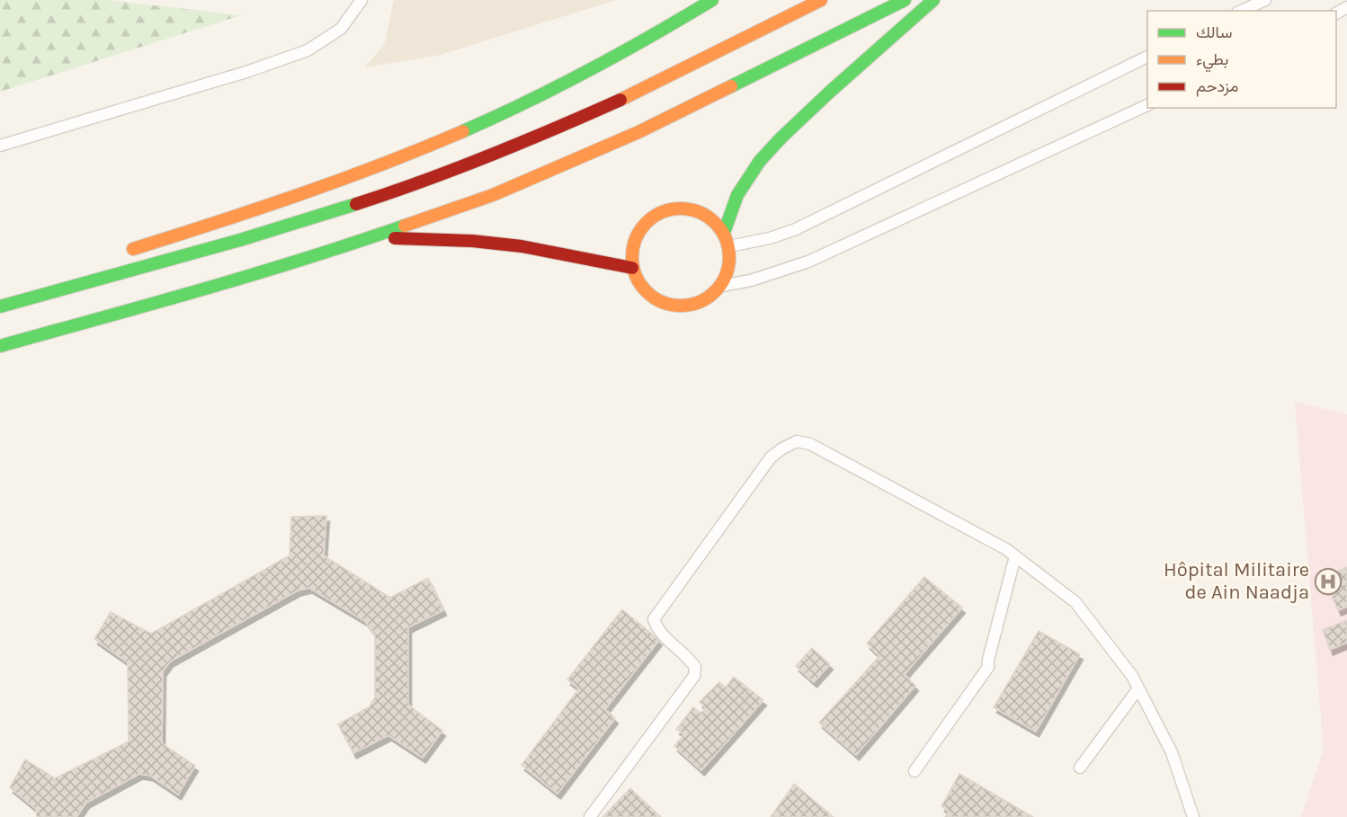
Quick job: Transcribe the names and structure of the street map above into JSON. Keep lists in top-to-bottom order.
{
  "places": {
    "hospital": ["Hôpital Militaire de Ain Naadja"]
  },
  "legend": ["سالك", "بطيء", "مزدحم"]
}
